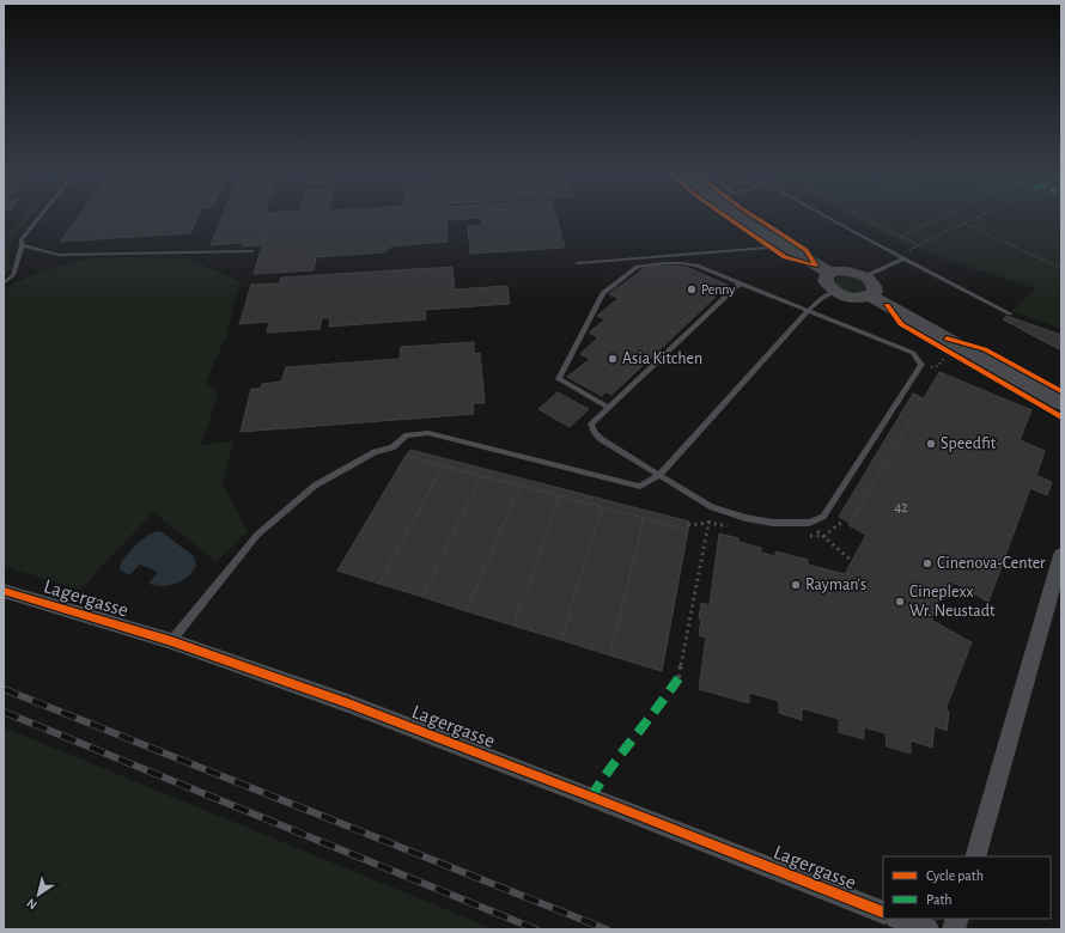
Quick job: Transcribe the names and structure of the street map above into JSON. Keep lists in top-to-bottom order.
{
  "streets": {
    "street": ["Lagergasse"]
  },
  "places": [
    "Penny",
    "Asia Kitchen",
    "Speedfit",
    "Cinenova-Center",
    "Rayman's",
    "Cineplexx Wr. Neustadt"
  ],
  "house_numbers": ["42"],
  "legend": ["Cycle path", "Path"],
  "north": "bottom left"
}
